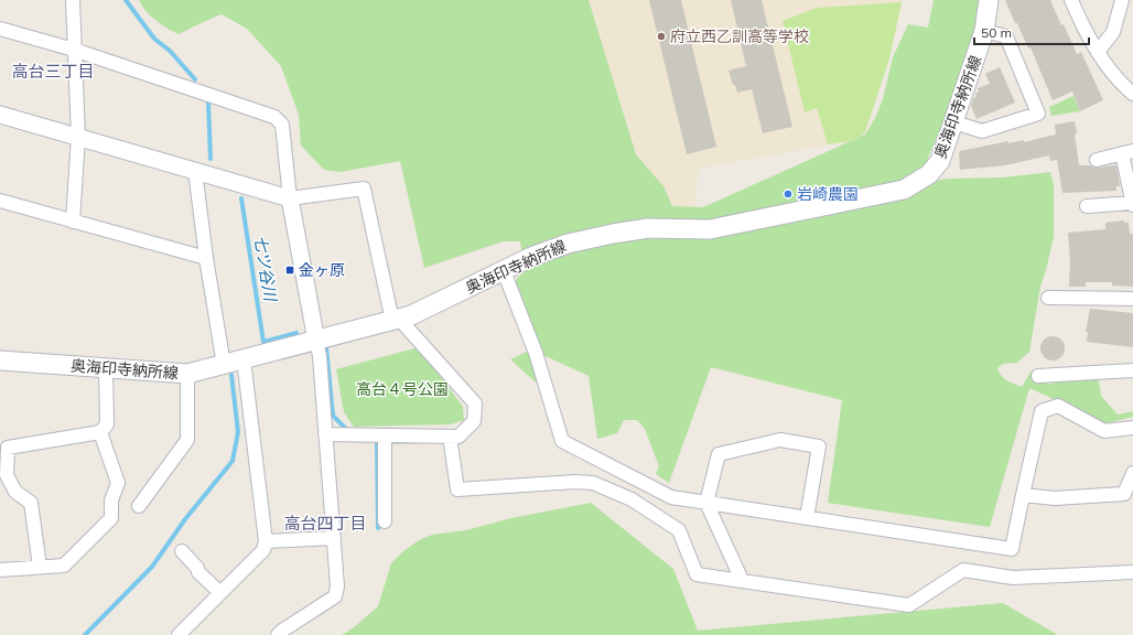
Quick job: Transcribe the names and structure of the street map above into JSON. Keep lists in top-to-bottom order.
{
  "streets": {
    "main road": ["奥海印寺納所線"]
  },
  "districts": ["高台三丁目", "高台四丁目"],
  "water": ["七ツ谷川"],
  "parks": ["高台４号公園"],
  "places": {
    "other": ["府立西乙訓高等学校", "岩崎農園"],
    "transit": ["金ヶ原"]
  },
  "scale_bar": "50 m"
}
